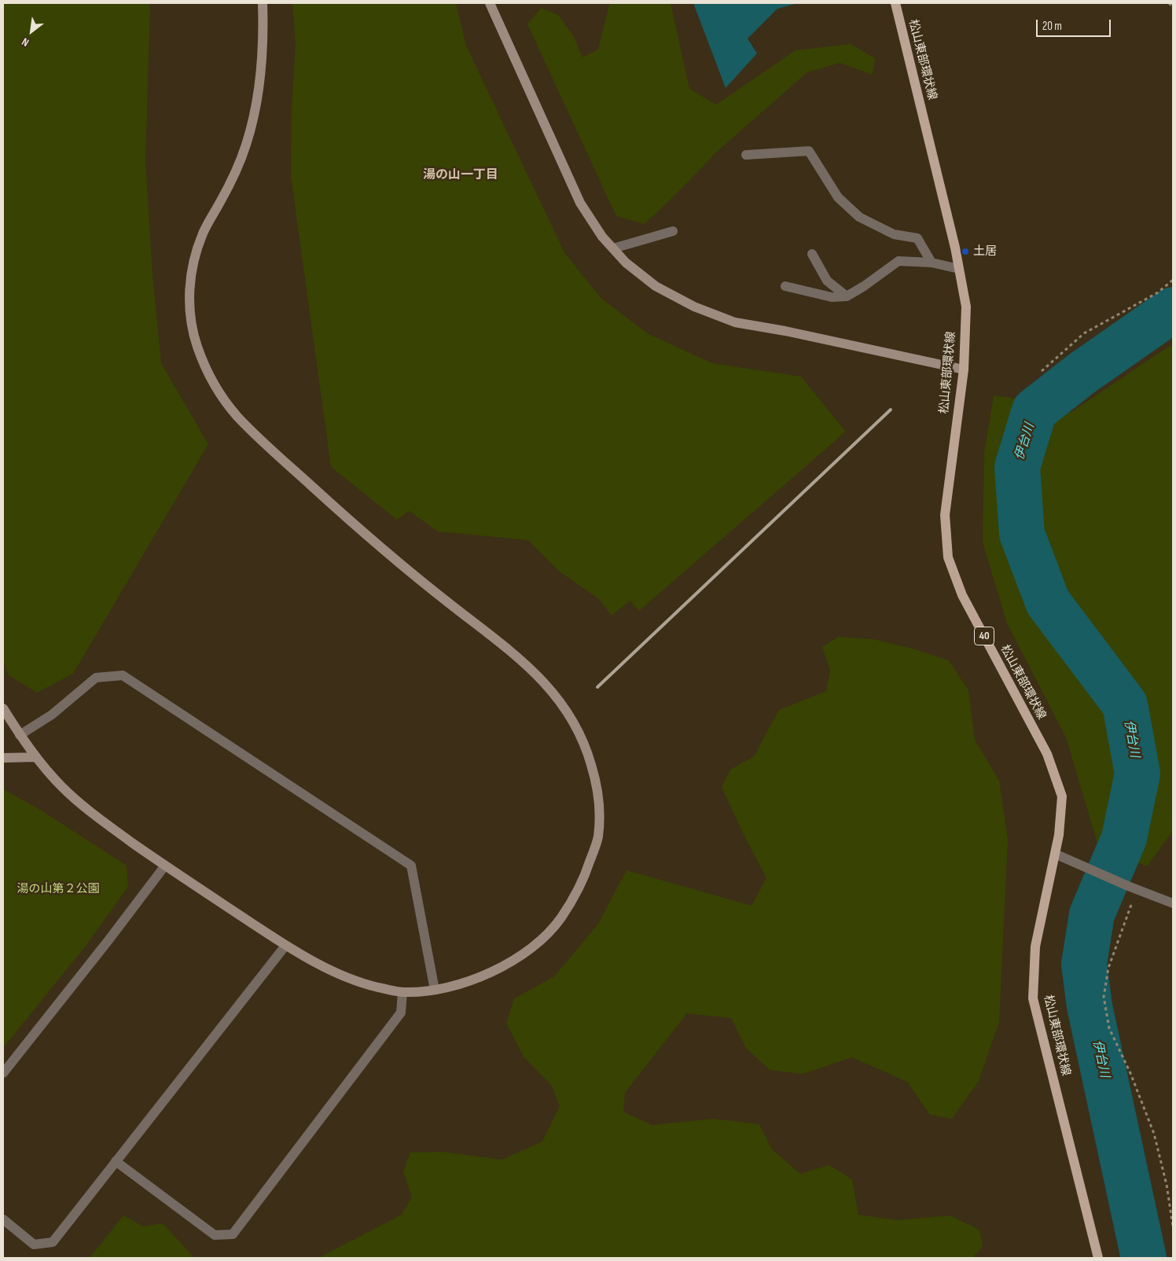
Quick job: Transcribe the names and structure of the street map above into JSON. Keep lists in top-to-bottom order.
{
  "streets": {
    "main road": ["松山東部環状線", "40"]
  },
  "districts": ["湯の山一丁目"],
  "water": ["伊台川"],
  "parks": ["湯の山第２公園"],
  "places": ["土居"],
  "scale_bar": "20 m",
  "north": "bottom left"
}
